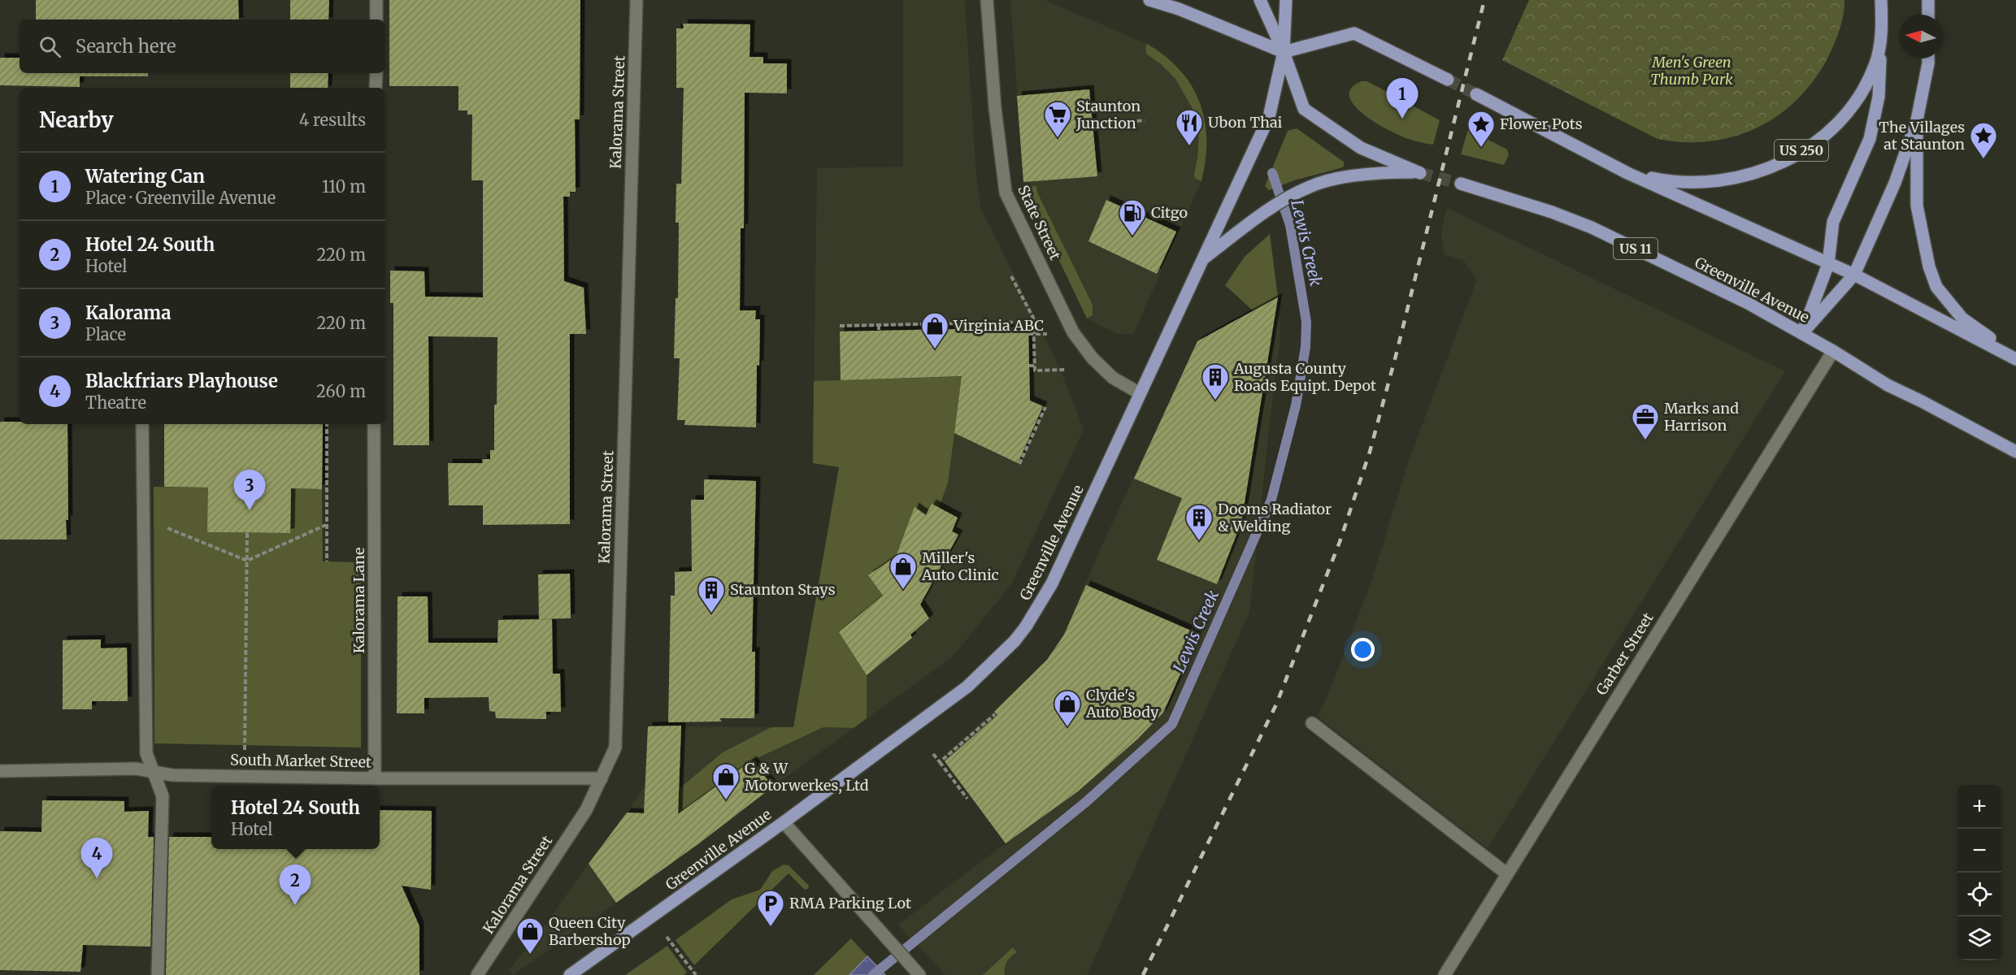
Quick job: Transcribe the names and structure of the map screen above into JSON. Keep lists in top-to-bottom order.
{
  "streets": {
    "main road": ["US 250", "US 11", "Greenville Avenue"],
    "street": [
      "Kalorama Street",
      "State Street",
      "Kalorama Lane",
      "Garber Street",
      "South Market Street"
    ]
  },
  "crossings": [
    ["Kalorama Street", "South Market Street"],
    ["State Street", "Greenville Avenue"],
    ["Greenville Avenue", "Garber Street"],
    ["Kalorama Lane", "South Market Street"]
  ],
  "water": ["Lewis Creek"],
  "parks": ["Men's Green Thumb Park"],
  "places": {
    "supermarket": ["Staunton Junction"],
    "restaurant": ["Ubon Thai"],
    "place": ["Flower Pots", "The Villages at Staunton"],
    "fuel station": ["Citgo"],
    "shop": [
      "Virginia ABC",
      "Miller's Auto Clinic",
      "Clyde's Auto Body",
      "G & W Motorwerkes, Ltd",
      "Queen City Barbershop"
    ],
    "building": ["Augusta County Roads Equipt. Depot", "Dooms Radiator & Welding", "Staunton Stays"],
    "office": ["Marks and Harrison"],
    "parking": ["RMA Parking Lot"]
  },
  "north": "left",
  "page": {
    "search": "Search here",
    "pins": [
      "1",
      "3",
      "4",
      "2"
    ],
    "heading": ["Nearby", "4 results"],
    "list": [
      {
        "mark": "1",
        "name": "Watering Can",
        "note": "Place · Greenville Avenue",
        "value": "110 m"
      },
      {
        "mark": "2",
        "name": "Hotel 24 South",
        "note": "Hotel",
        "value": "220 m"
      },
      {
        "mark": "3",
        "name": "Kalorama",
        "note": "Place",
        "value": "220 m"
      },
      {
        "mark": "4",
        "name": "Blackfriars Playhouse",
        "note": "Theatre",
        "value": "260 m"
      }
    ],
    "map_buttons": ["+", "−"],
    "popup": ["Hotel 24 South", "Hotel"]
  }
}
